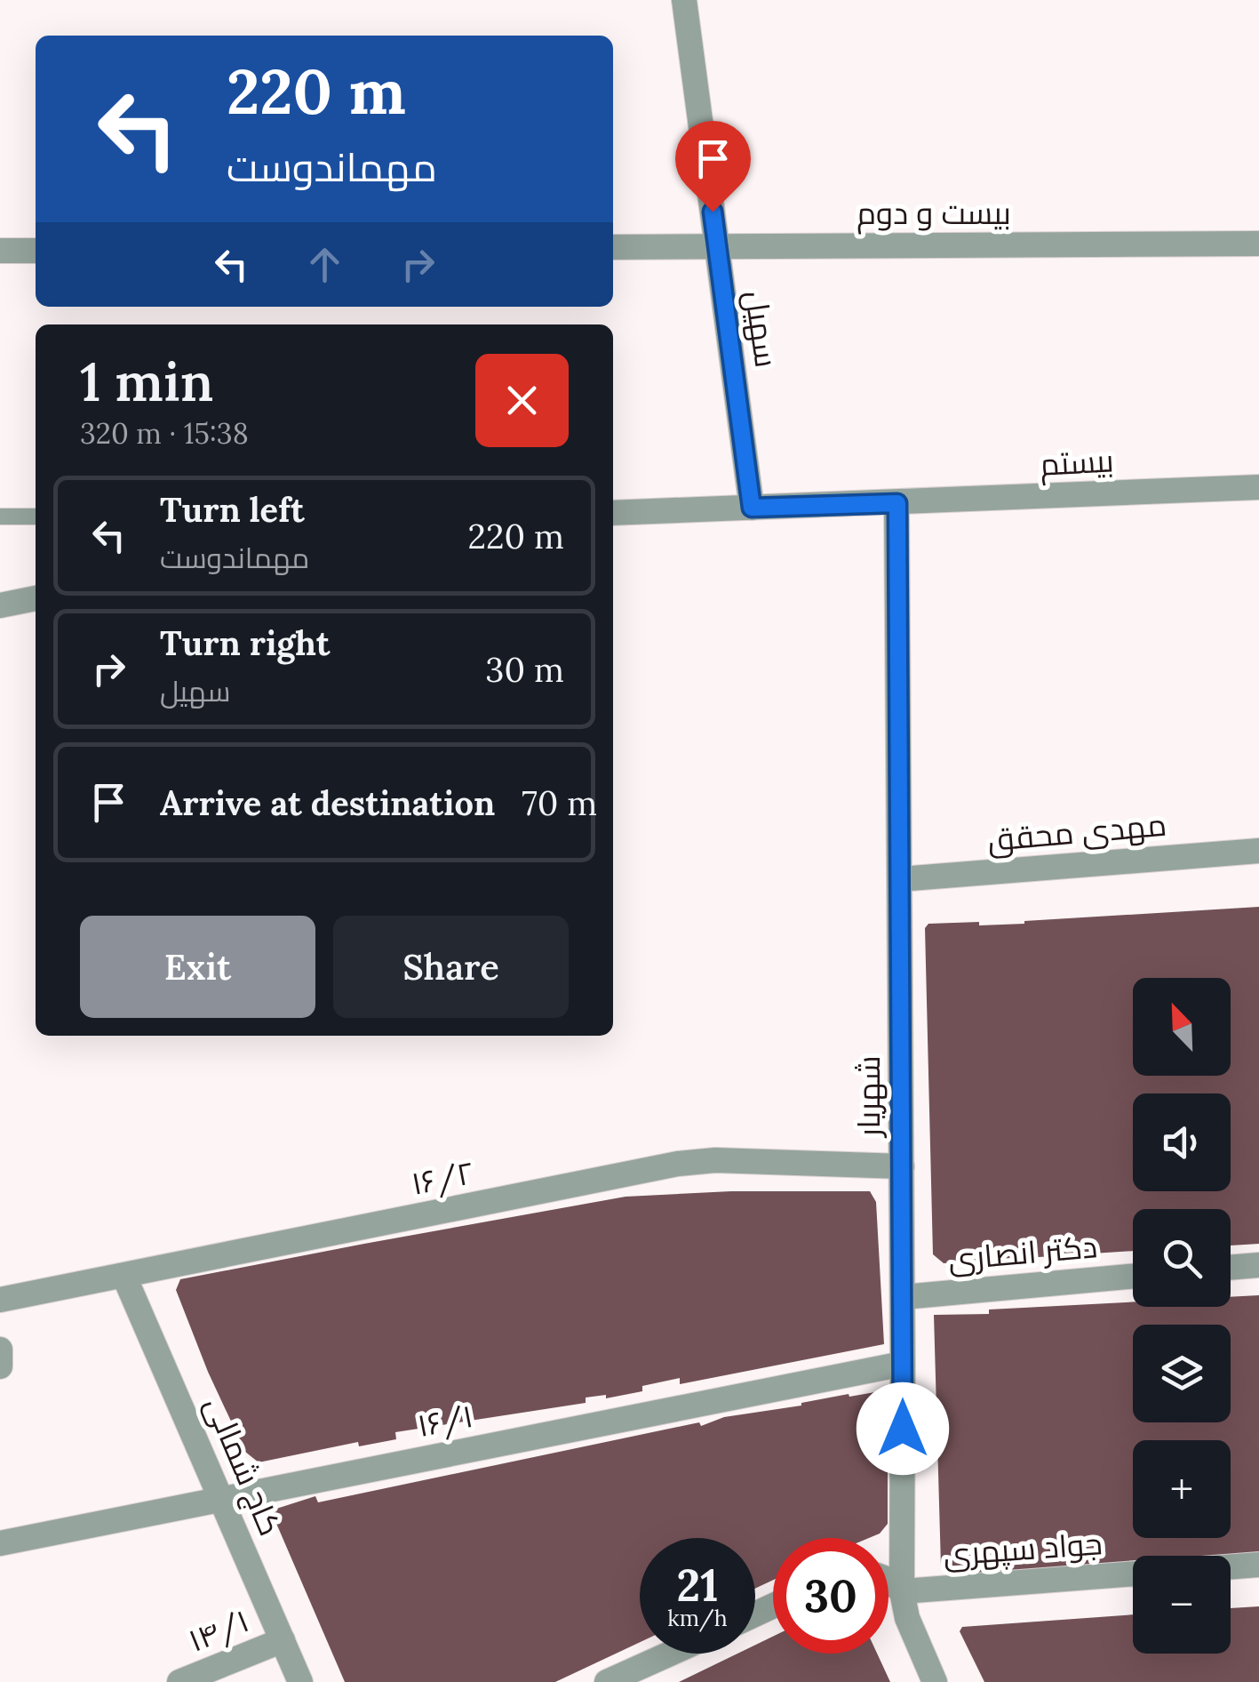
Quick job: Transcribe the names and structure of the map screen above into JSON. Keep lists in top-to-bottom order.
{
  "streets": {
    "street": [
      "بیست و دوم",
      "سهیل",
      "بیستم",
      "مهدی محقق",
      "شهریار",
      "۱۶/۲",
      "دکتر انصاری",
      "۱۶/۱",
      "کاج شمالی",
      "جواد سپهری",
      "۱۴/۱"
    ]
  },
  "crossings": [
    ["بیست و دوم", "سهیل"],
    ["سهیل", "بیستم"],
    ["بیستم", "شهریار"],
    ["مهدی محقق", "شهریار"],
    ["شهریار", "۱۶/۲"],
    ["شهریار", "دکتر انصاری"],
    ["شهریار", "۱۶/۱"],
    ["شهریار", "جواد سپهری"],
    ["۱۶/۲", "کاج شمالی"],
    ["۱۶/۱", "کاج شمالی"],
    ["کاج شمالی", "۱۴/۱"]
  ],
  "north": "top left",
  "page": {
    "turn": ["220 m", "مهماندوست"],
    "heading": ["1 min", "320 m · 15:38"],
    "list": [
      {
        "name": "Turn left",
        "note": "مهماندوست",
        "value": "220 m"
      },
      {
        "name": "Turn right",
        "note": "سهیل",
        "value": "30 m"
      },
      {
        "name": "Arrive at destination",
        "value": "70 m"
      }
    ],
    "buttons": ["Exit", "Share"],
    "map_buttons": ["+", "−"],
    "speed": "21 km/h",
    "limit": "30"
  }
}
